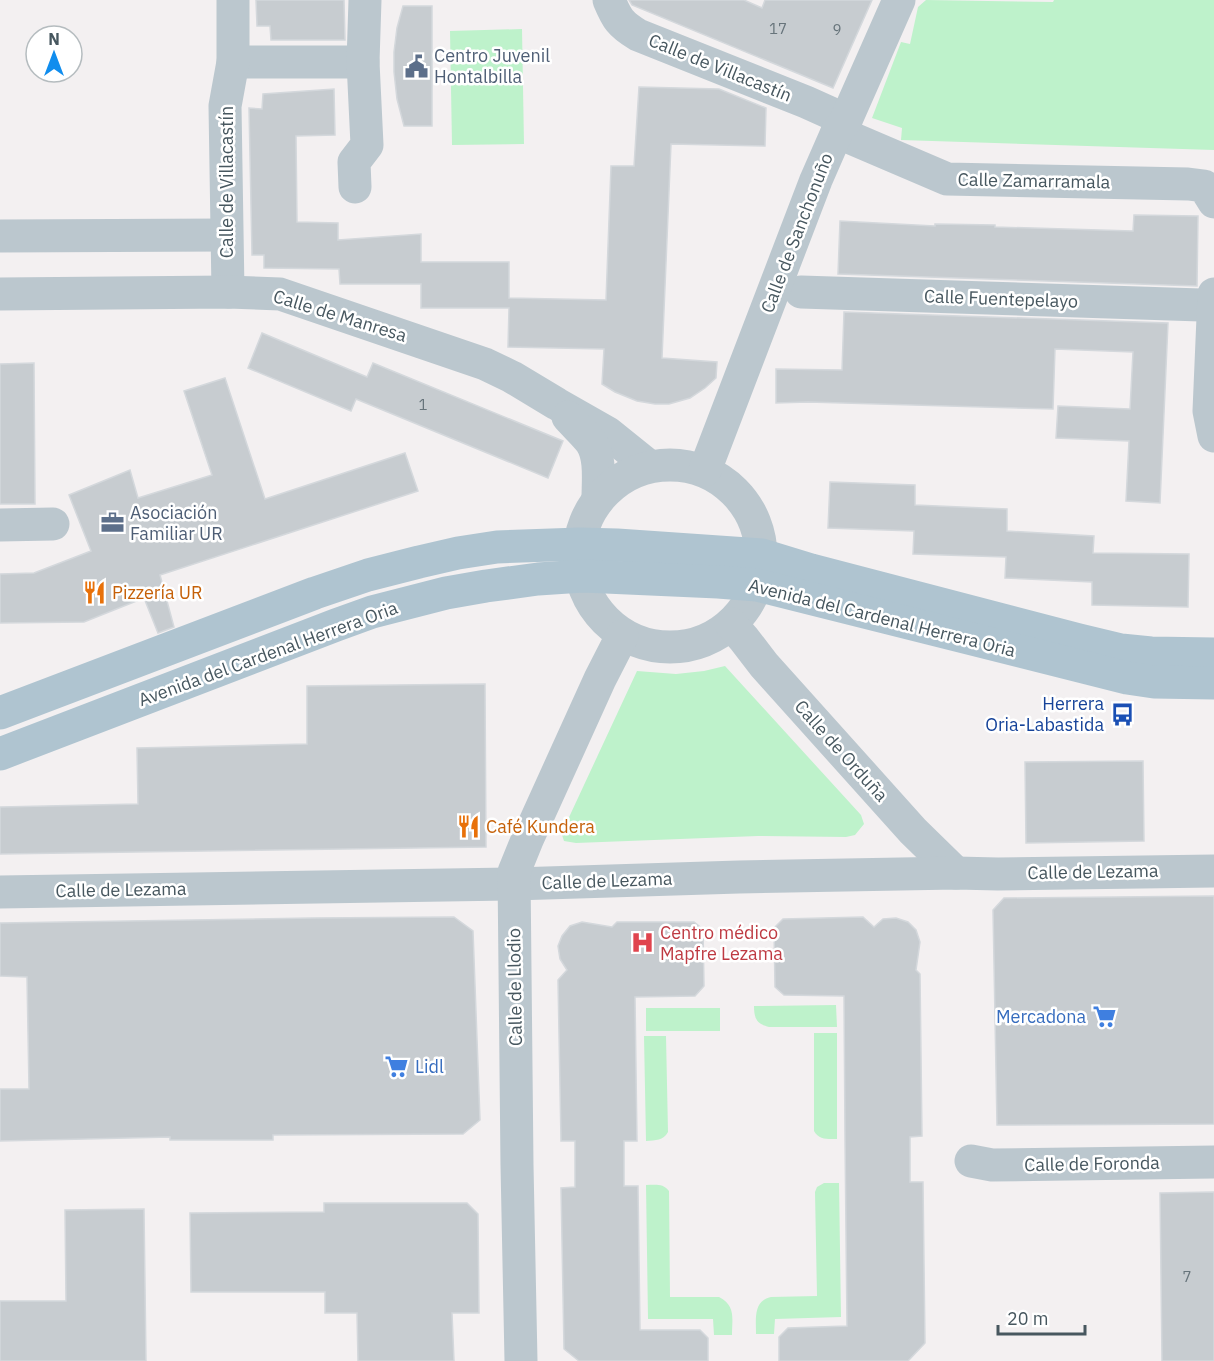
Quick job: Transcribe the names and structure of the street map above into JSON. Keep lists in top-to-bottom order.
{
  "streets": {
    "main road": ["Avenida del Cardenal Herrera Oria"],
    "street": [
      "Calle de Villacastín",
      "Calle Zamarramala",
      "Calle de Sanchonuño",
      "Calle Fuentepelayo",
      "Calle de Manresa",
      "Calle de Orduña",
      "Calle de Lezama",
      "Calle de Llodio",
      "Calle de Foronda"
    ]
  },
  "crossings": [
    ["Calle de Villacastín", "Calle Zamarramala"],
    ["Calle de Villacastín", "Calle de Sanchonuño"],
    ["Calle de Villacastín", "Calle de Manresa"],
    ["Calle Zamarramala", "Calle de Sanchonuño"],
    ["Calle de Orduña", "Calle de Lezama"],
    ["Calle de Lezama", "Calle de Llodio"]
  ],
  "places": {
    "public building": ["Centro Juvenil Hontalbilla"],
    "office": ["Asociación Familiar UR"],
    "restaurant": ["Pizzería UR", "Café Kundera"],
    "bus stop": ["Herrera Oria-Labastida"],
    "hospital": ["Centro médico Mapfre Lezama"],
    "supermarket": ["Mercadona", "Lidl"]
  },
  "house_numbers": [
    "17",
    "9",
    "1",
    "7"
  ],
  "scale_bar": "20 m",
  "north": "top"
}
